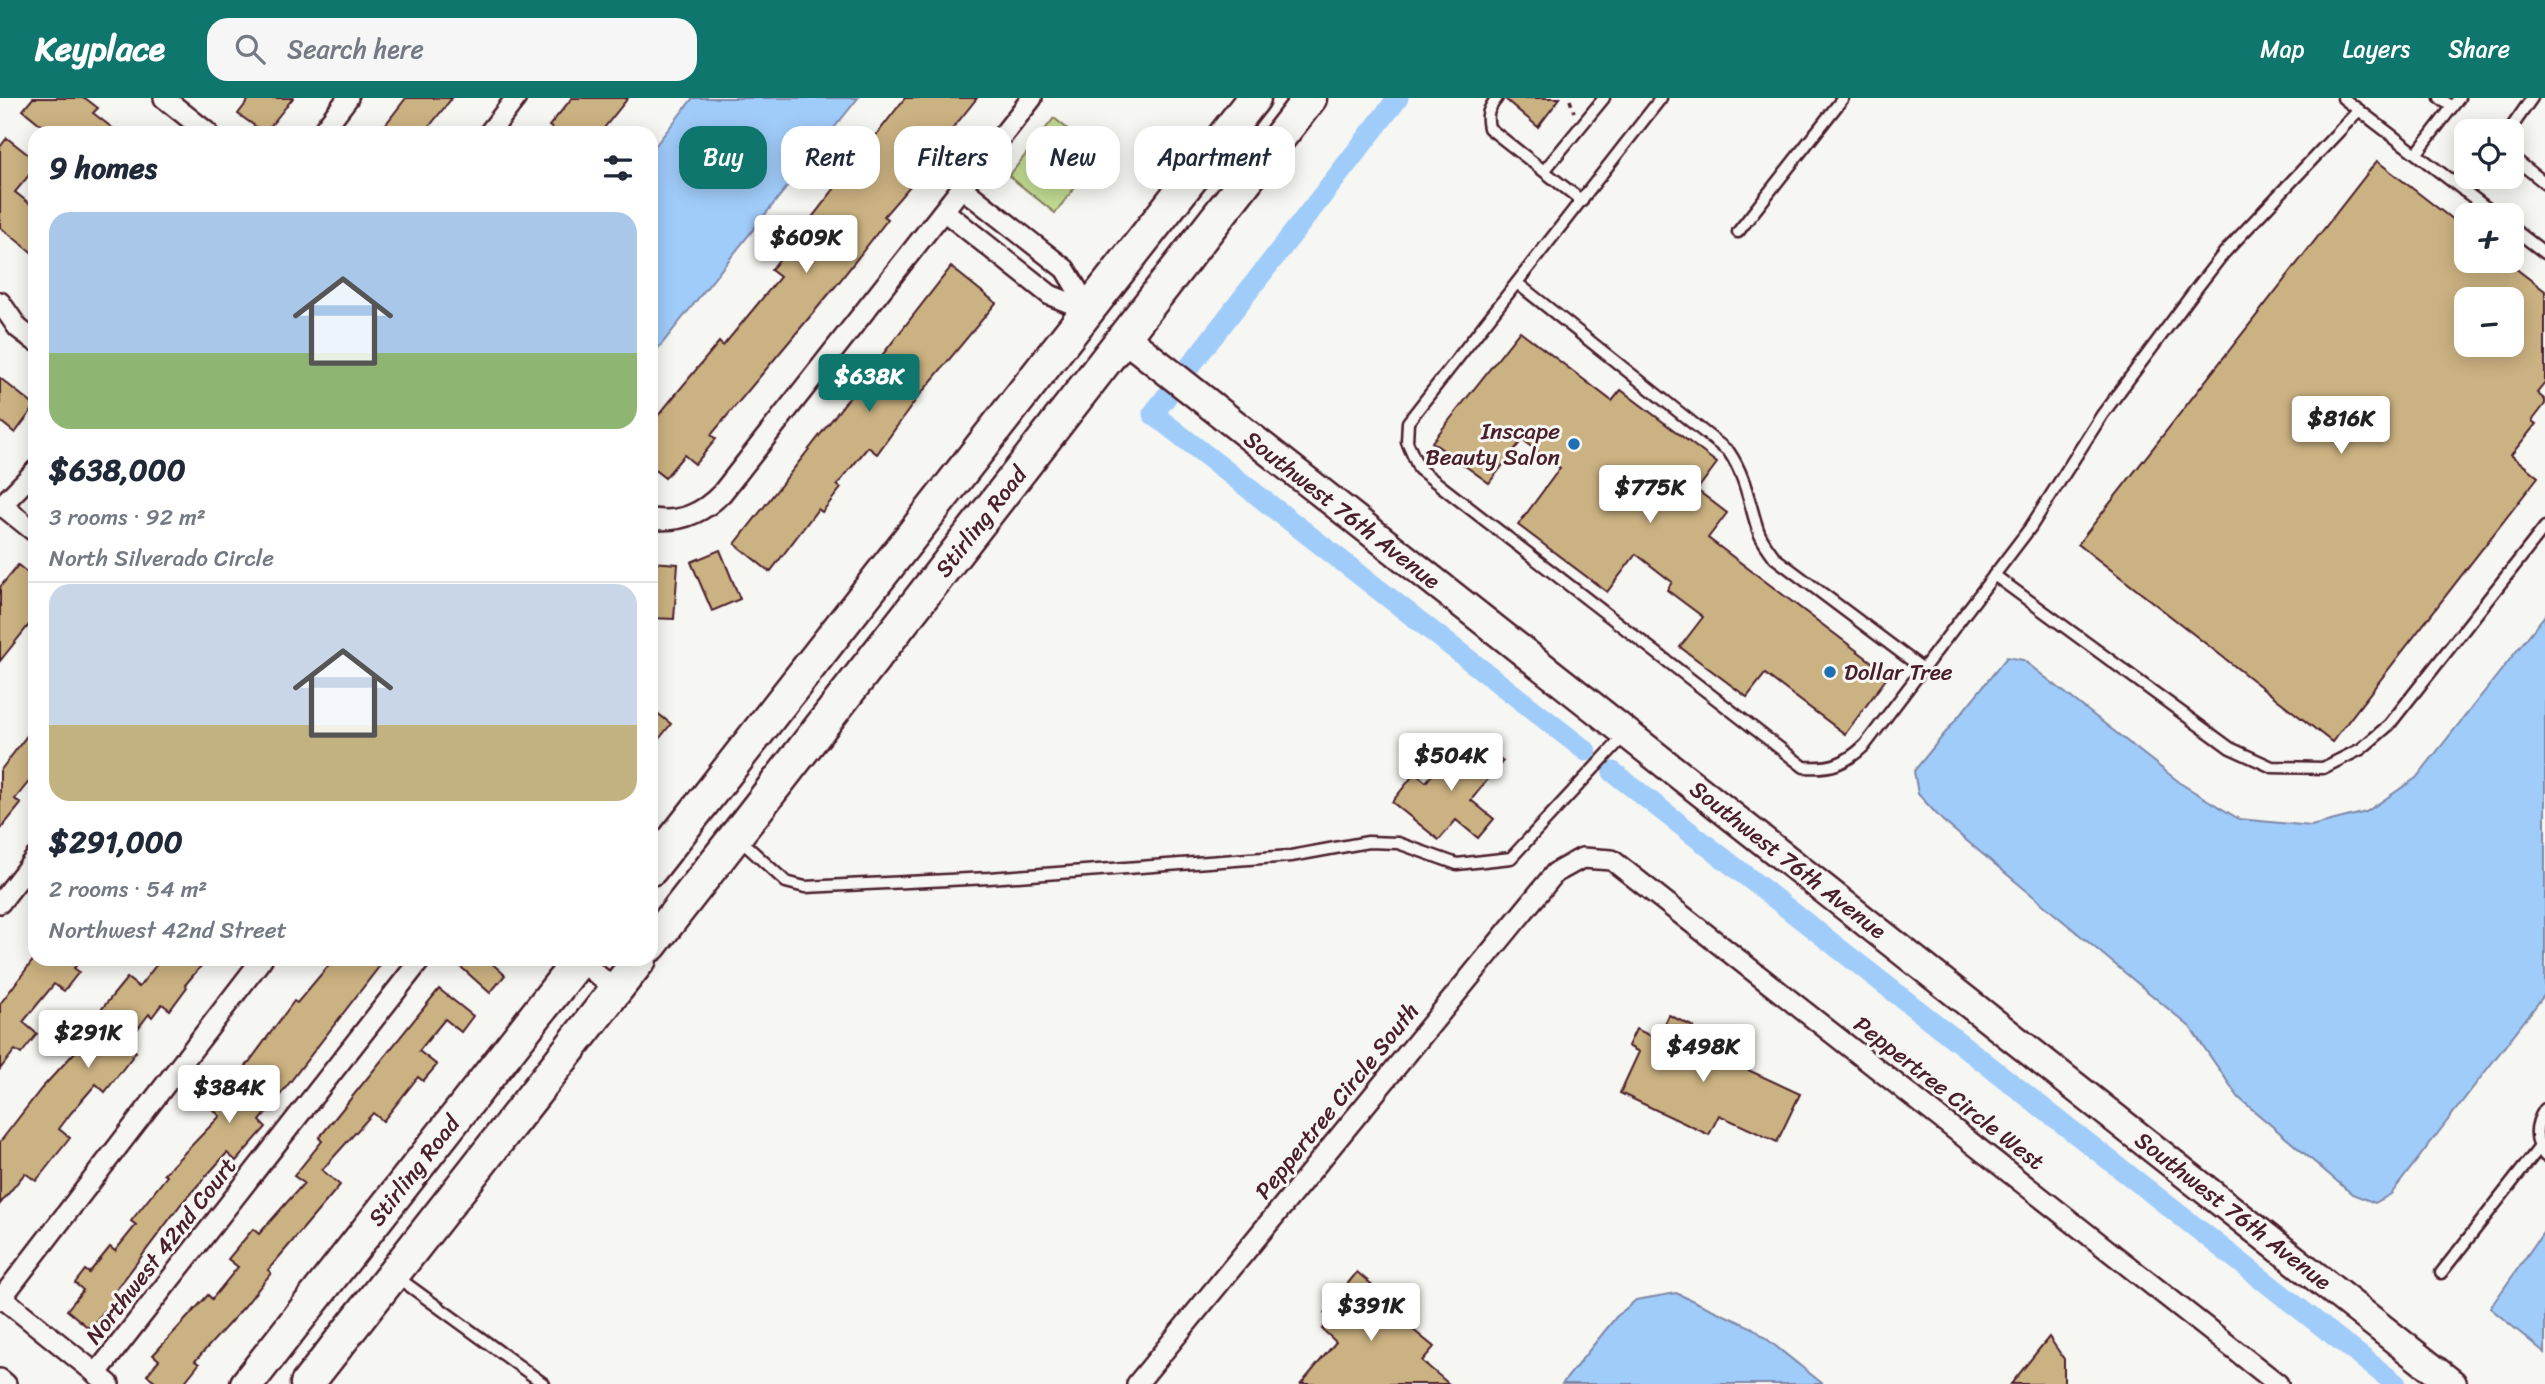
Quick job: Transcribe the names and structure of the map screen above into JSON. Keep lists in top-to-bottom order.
{
  "streets": {
    "main road": ["Stirling Road"],
    "street": [
      "Southwest 76th Avenue",
      "Peppertree Circle West",
      "Peppertree Circle South",
      "Northwest 42nd Court"
    ]
  },
  "crossings": [
    ["Southwest 76th Avenue", "Stirling Road"],
    ["Peppertree Circle West", "Peppertree Circle South"]
  ],
  "places": ["Inscape Beauty Salon", "Dollar Tree"],
  "page": {
    "header": "Keyplace",
    "search": "Search here",
    "nav": ["Map", "Layers", "Share"],
    "map_buttons": ["+", "−"],
    "chip": [
      "Buy",
      "Rent",
      "Filters",
      "New",
      "Apartment"
    ],
    "heading": "9 homes",
    "list": [
      {
        "name": "$638,000",
        "note": "3 rooms · 92 m² · North Silverado Circle"
      },
      {
        "name": "$291,000",
        "note": "2 rooms · 54 m² · Northwest 42nd Street"
      }
    ],
    "price": [
      "$609K",
      "$638K",
      "$816K",
      "$775K",
      "$504K",
      "$291K",
      "$498K",
      "$384K",
      "$391K"
    ]
  }
}
